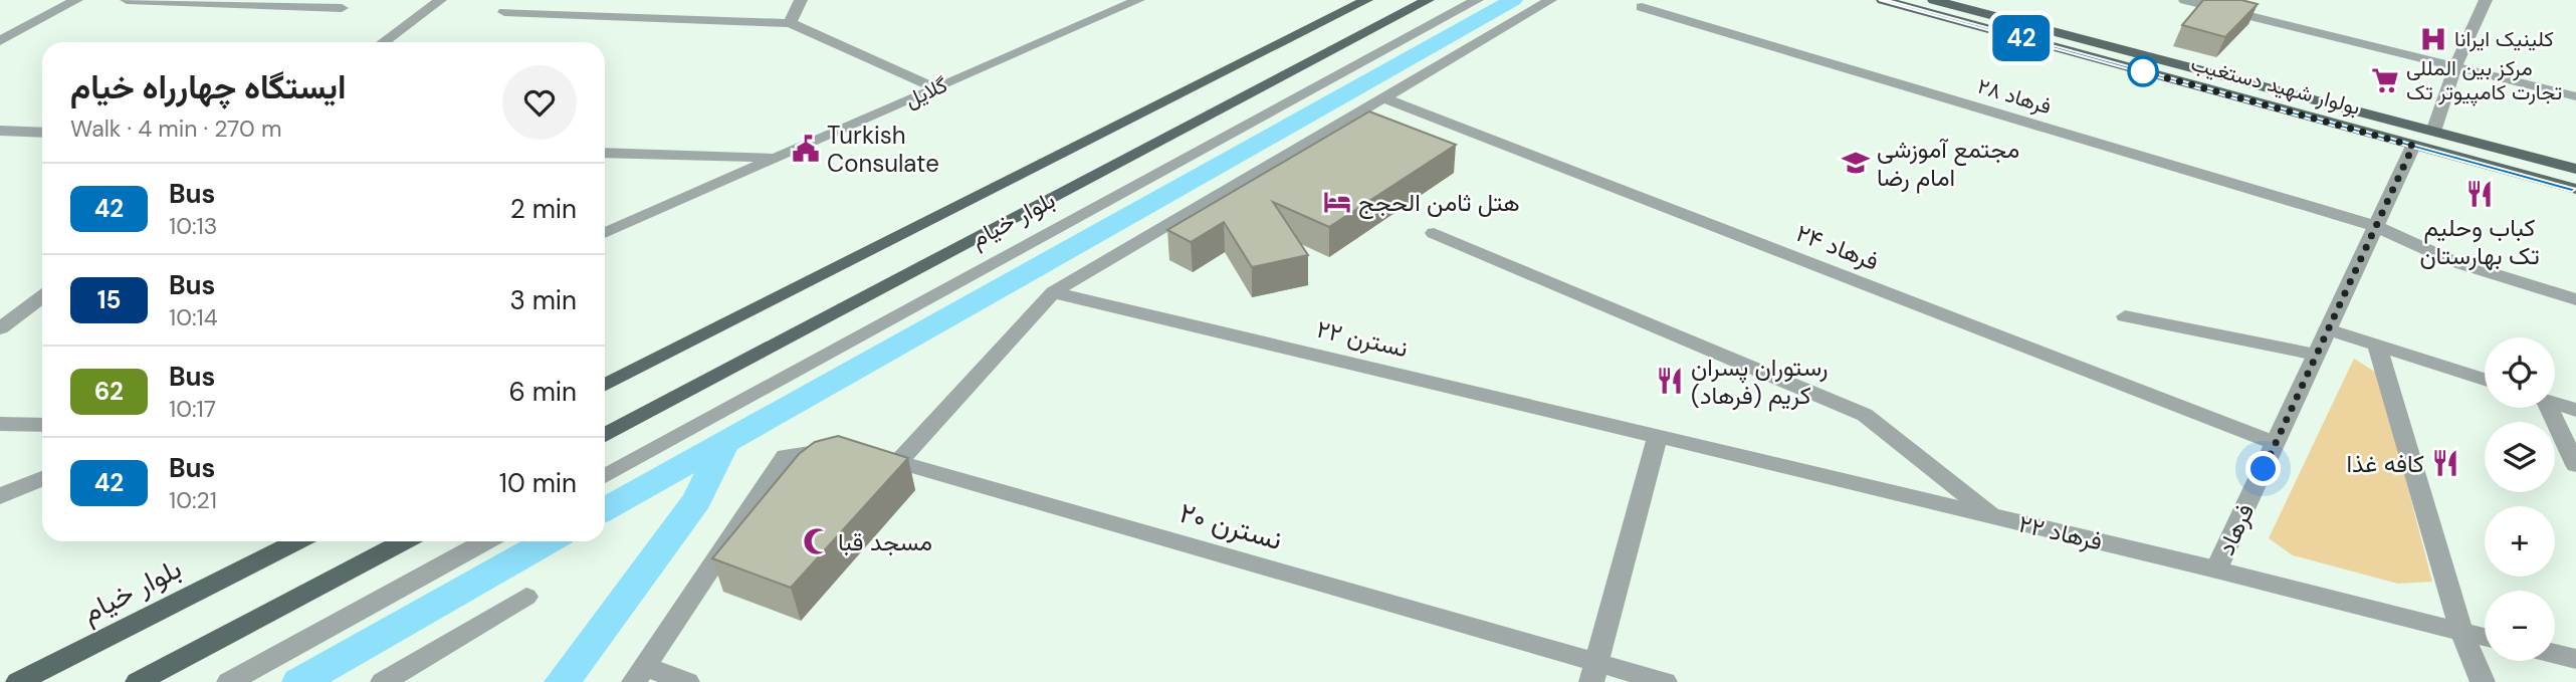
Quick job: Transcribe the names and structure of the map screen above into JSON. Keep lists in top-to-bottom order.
{
  "streets": {
    "main road": ["بولوار شهید دستغیب", "بلوار خیام"],
    "street": [
      "گلایل",
      "فرهاد ۲۸",
      "فرهاد ۲۴",
      "نسترن ۲۲",
      "نسترن ۲۰",
      "فرهاد",
      "فرهاد ۲۲"
    ]
  },
  "crossings": [
    ["بولوار شهید دستغیب", "فرهاد"],
    ["فرهاد ۲۸", "فرهاد"],
    ["فرهاد ۲۴", "فرهاد"],
    ["نسترن ۲۲", "فرهاد ۲۲"],
    ["فرهاد", "فرهاد ۲۲"]
  ],
  "places": {
    "hospital": ["کلینیک ایرانا"],
    "supermarket": ["مرکز بین المللی تجارت کامپیوتر تک"],
    "public building": ["Turkish Consulate"],
    "school or university": ["مجتمع آموزشی امام رضا"],
    "restaurant": ["کباب وحلیم تک بهارستان", "رستوران پسران کریم (فرهاد)", "کافه غذا"],
    "hotel": ["هتل ثامن الحجج"],
    "mosque": ["مسجد قبا"]
  },
  "lines": ["bus line 42"],
  "page": {
    "on_map": "42",
    "heading": ["ایستگاه چهارراه خیام", "Walk · 4 min · 270 m"],
    "list": [
      {
        "mark": "42",
        "name": "Bus",
        "note": "10:13",
        "value": "2 min"
      },
      {
        "mark": "15",
        "name": "Bus",
        "note": "10:14",
        "value": "3 min"
      },
      {
        "mark": "62",
        "name": "Bus",
        "note": "10:17",
        "value": "6 min"
      },
      {
        "mark": "42",
        "name": "Bus",
        "note": "10:21",
        "value": "10 min"
      }
    ],
    "map_buttons": ["+", "−"]
  }
}
